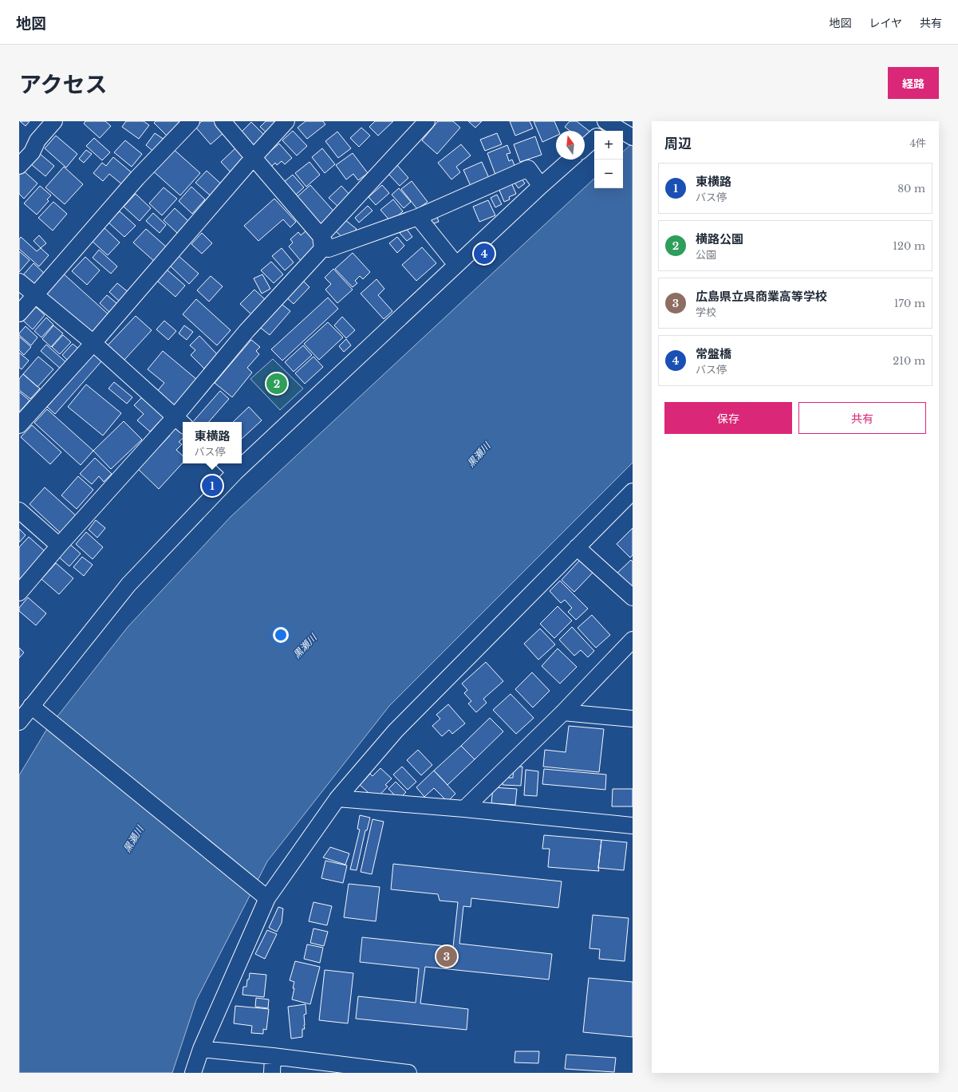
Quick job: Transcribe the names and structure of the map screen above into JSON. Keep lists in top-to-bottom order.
{
  "water": ["黒瀬川"],
  "north": "top",
  "page": {
    "header": "地図",
    "nav": ["地図", "レイヤ", "共有"],
    "title": "アクセス",
    "buttons": [
      "経路",
      ["保存", "共有"]
    ],
    "heading": ["周辺", "4件"],
    "map_buttons": ["+", "−"],
    "list": [
      {
        "mark": "1",
        "name": "東横路",
        "note": "バス停",
        "value": "80 m"
      },
      {
        "mark": "2",
        "name": "横路公園",
        "note": "公園",
        "value": "120 m"
      },
      {
        "mark": "3",
        "name": "広島県立呉商業高等学校",
        "note": "学校",
        "value": "170 m"
      },
      {
        "mark": "4",
        "name": "常盤橋",
        "note": "バス停",
        "value": "210 m"
      }
    ],
    "pins": [
      "4",
      "2",
      "1",
      "3"
    ],
    "popup": ["東横路", "バス停"]
  }
}
